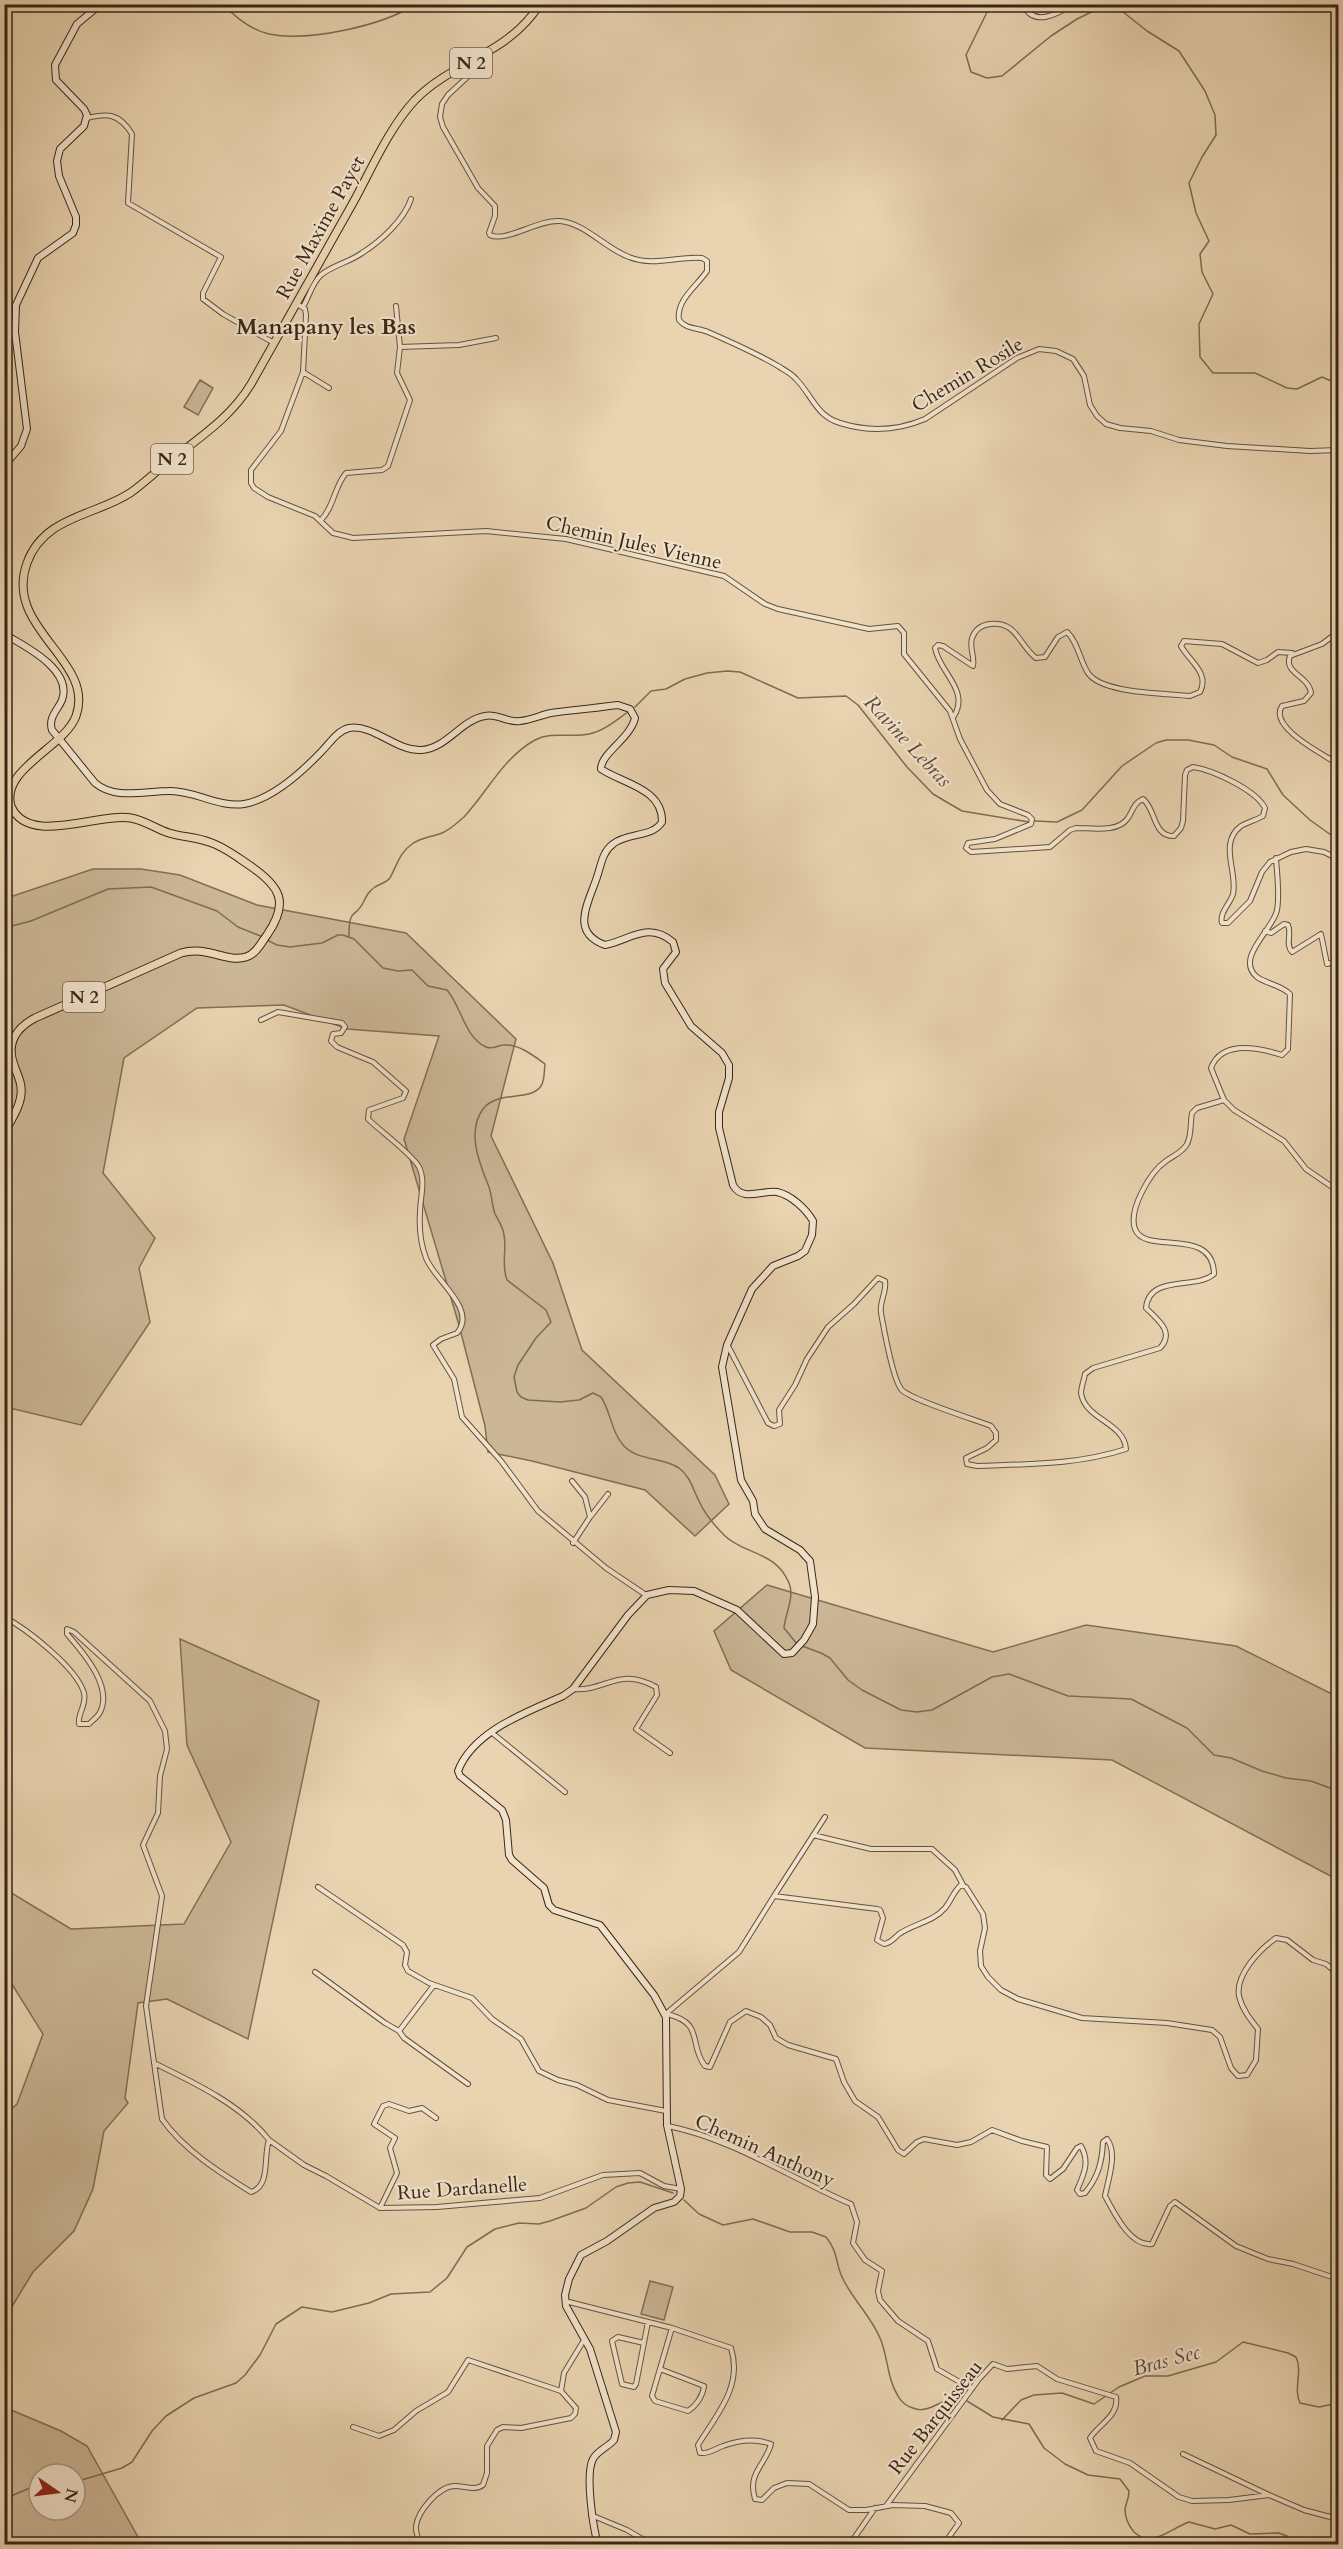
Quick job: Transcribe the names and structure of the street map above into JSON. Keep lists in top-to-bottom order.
{
  "streets": {
    "main road": ["N 2", "Rue Maxime Payet"],
    "street": [
      "Chemin Rosile",
      "Chemin Jules Vienne",
      "Chemin Anthony",
      "Rue Dardanelle",
      "Rue Barquisseau"
    ]
  },
  "crossings": [
    ["Rue Maxime Payet", "Chemin Rosile"],
    ["Rue Maxime Payet", "Chemin Jules Vienne"],
    ["Chemin Anthony", "Rue Barquisseau"]
  ],
  "districts": ["Manapany les Bas"],
  "water": ["Ravine Lebras", "Bras Sec"],
  "north": "right"
}
